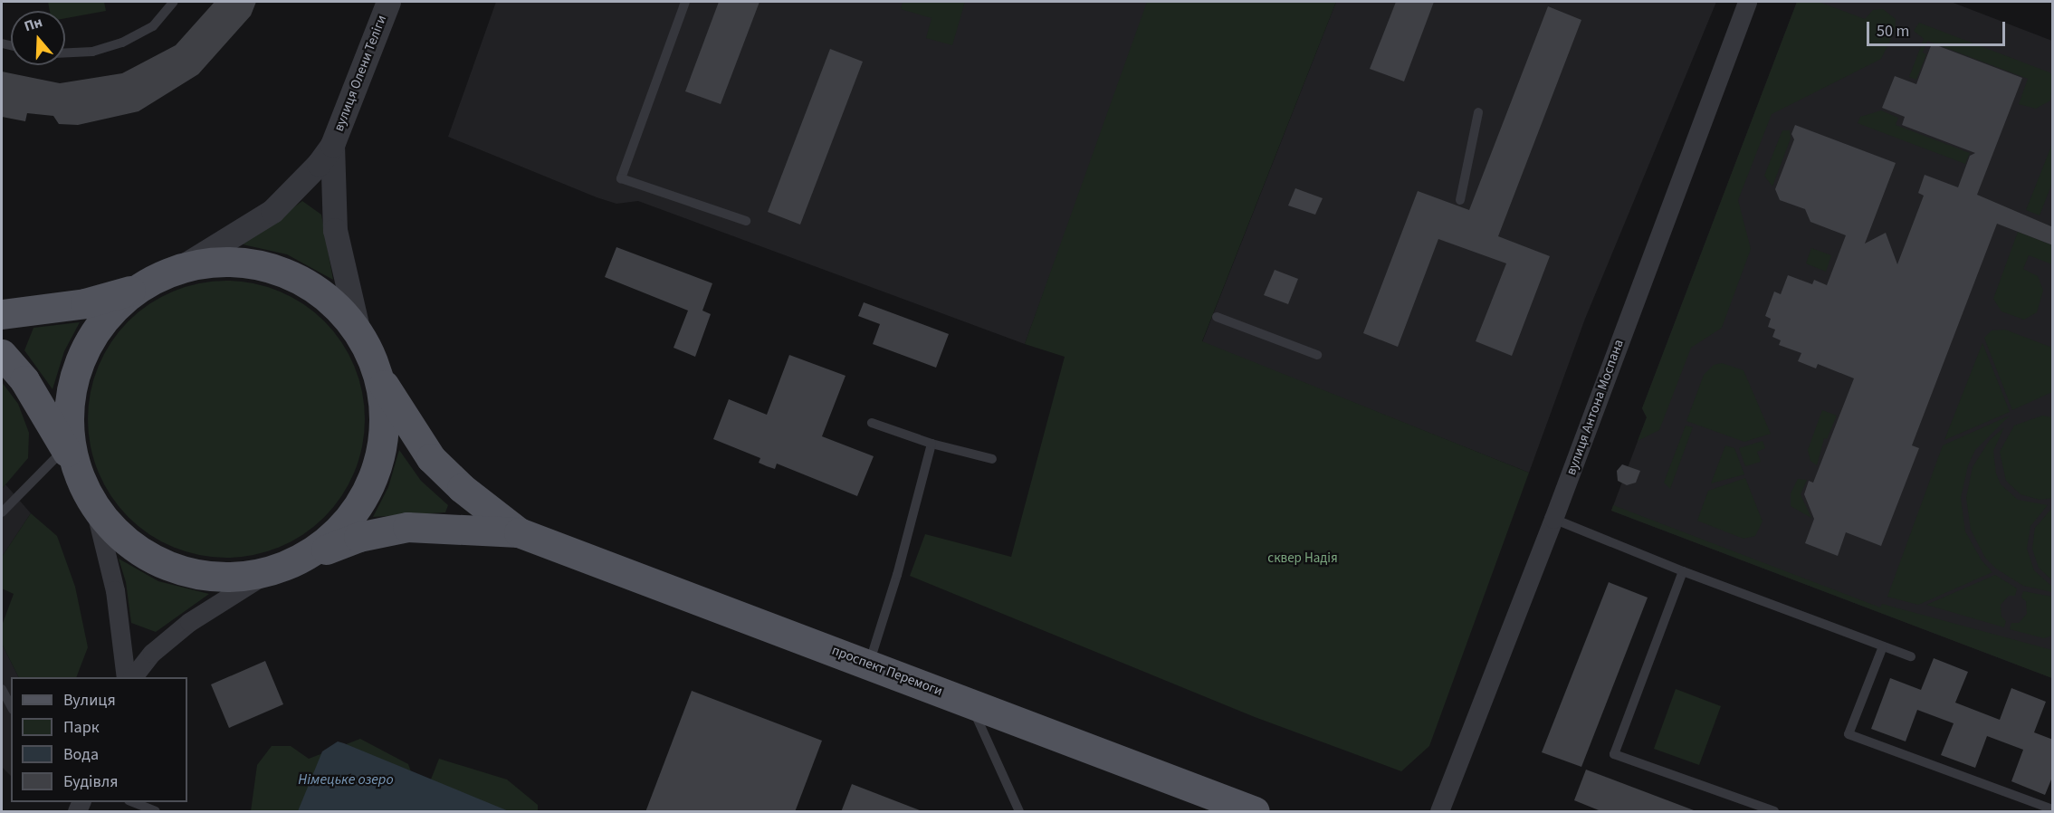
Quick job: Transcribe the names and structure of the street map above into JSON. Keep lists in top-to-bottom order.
{
  "streets": {
    "main road": ["проспект Перемоги"],
    "street": ["вулиця Олени Теліги", "вулиця Антона Моспана"]
  },
  "water": ["Німецьке озеро"],
  "parks": ["сквер Надія"],
  "legend": [
    "Вулиця",
    "Парк",
    "Вода",
    "Будівля"
  ],
  "scale_bar": "50 m",
  "north": "top"
}
